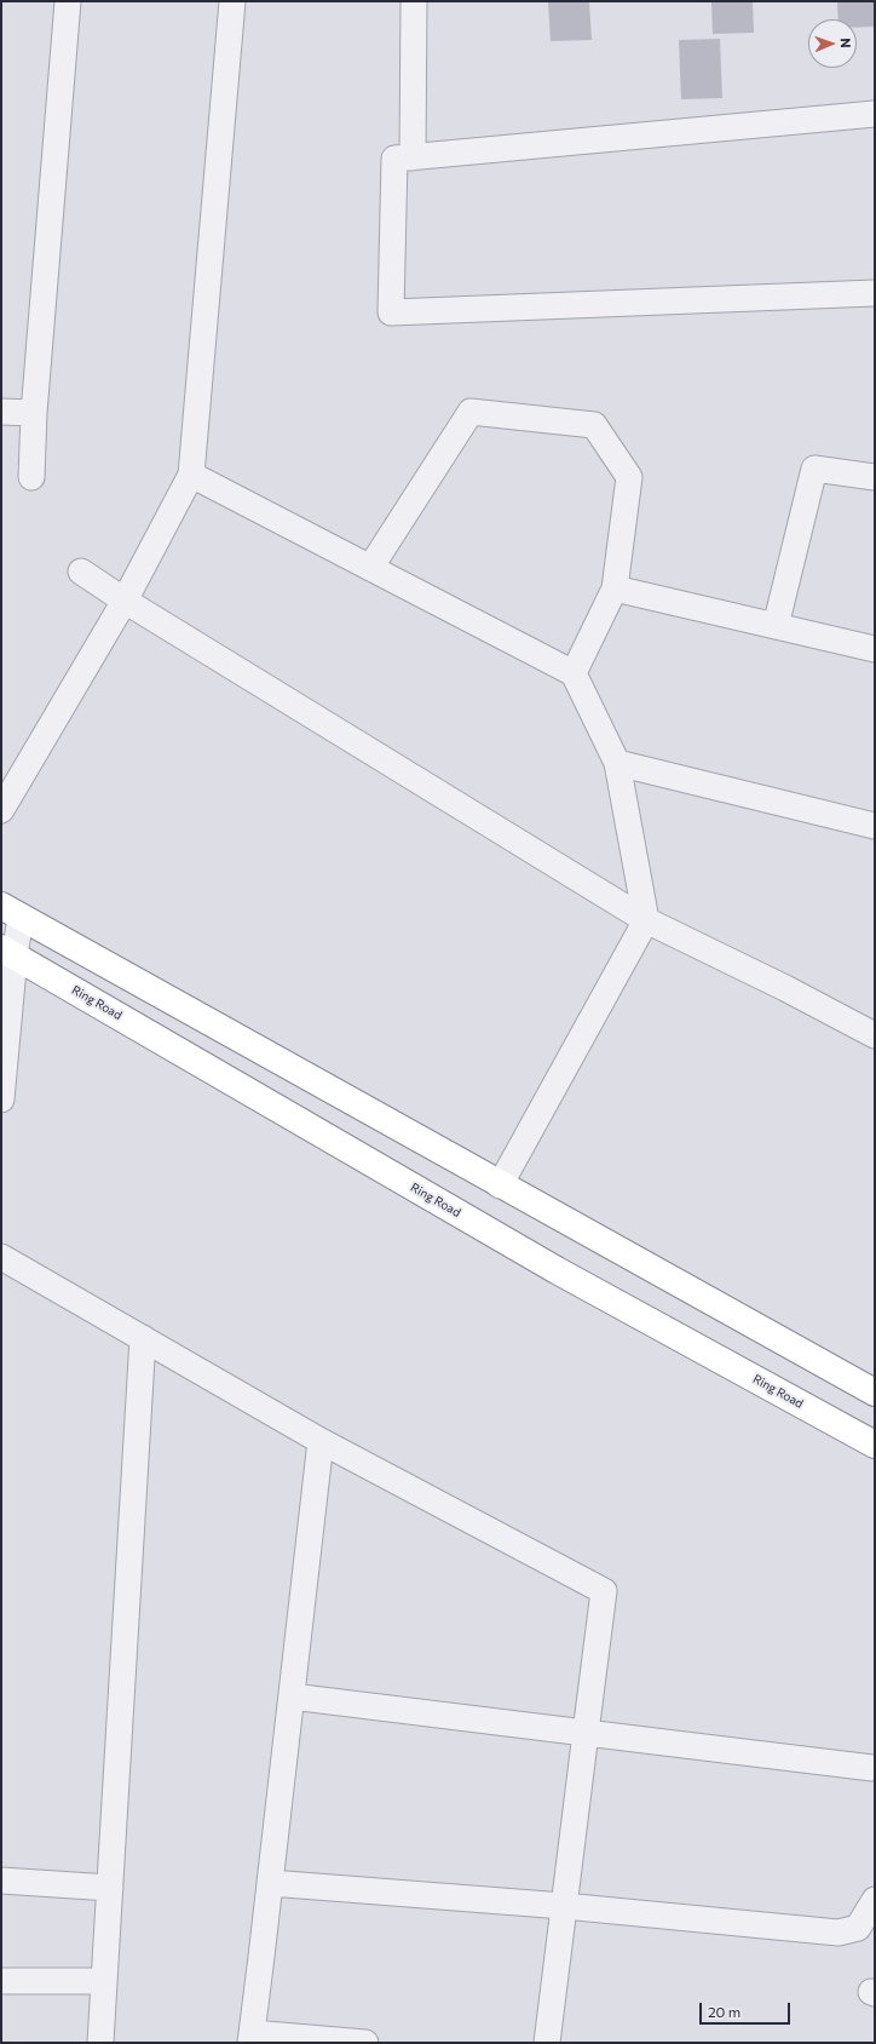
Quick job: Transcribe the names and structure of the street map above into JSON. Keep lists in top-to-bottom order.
{
  "streets": {
    "highway": ["Ring Road"]
  },
  "scale_bar": "20 m",
  "north": "right"
}
